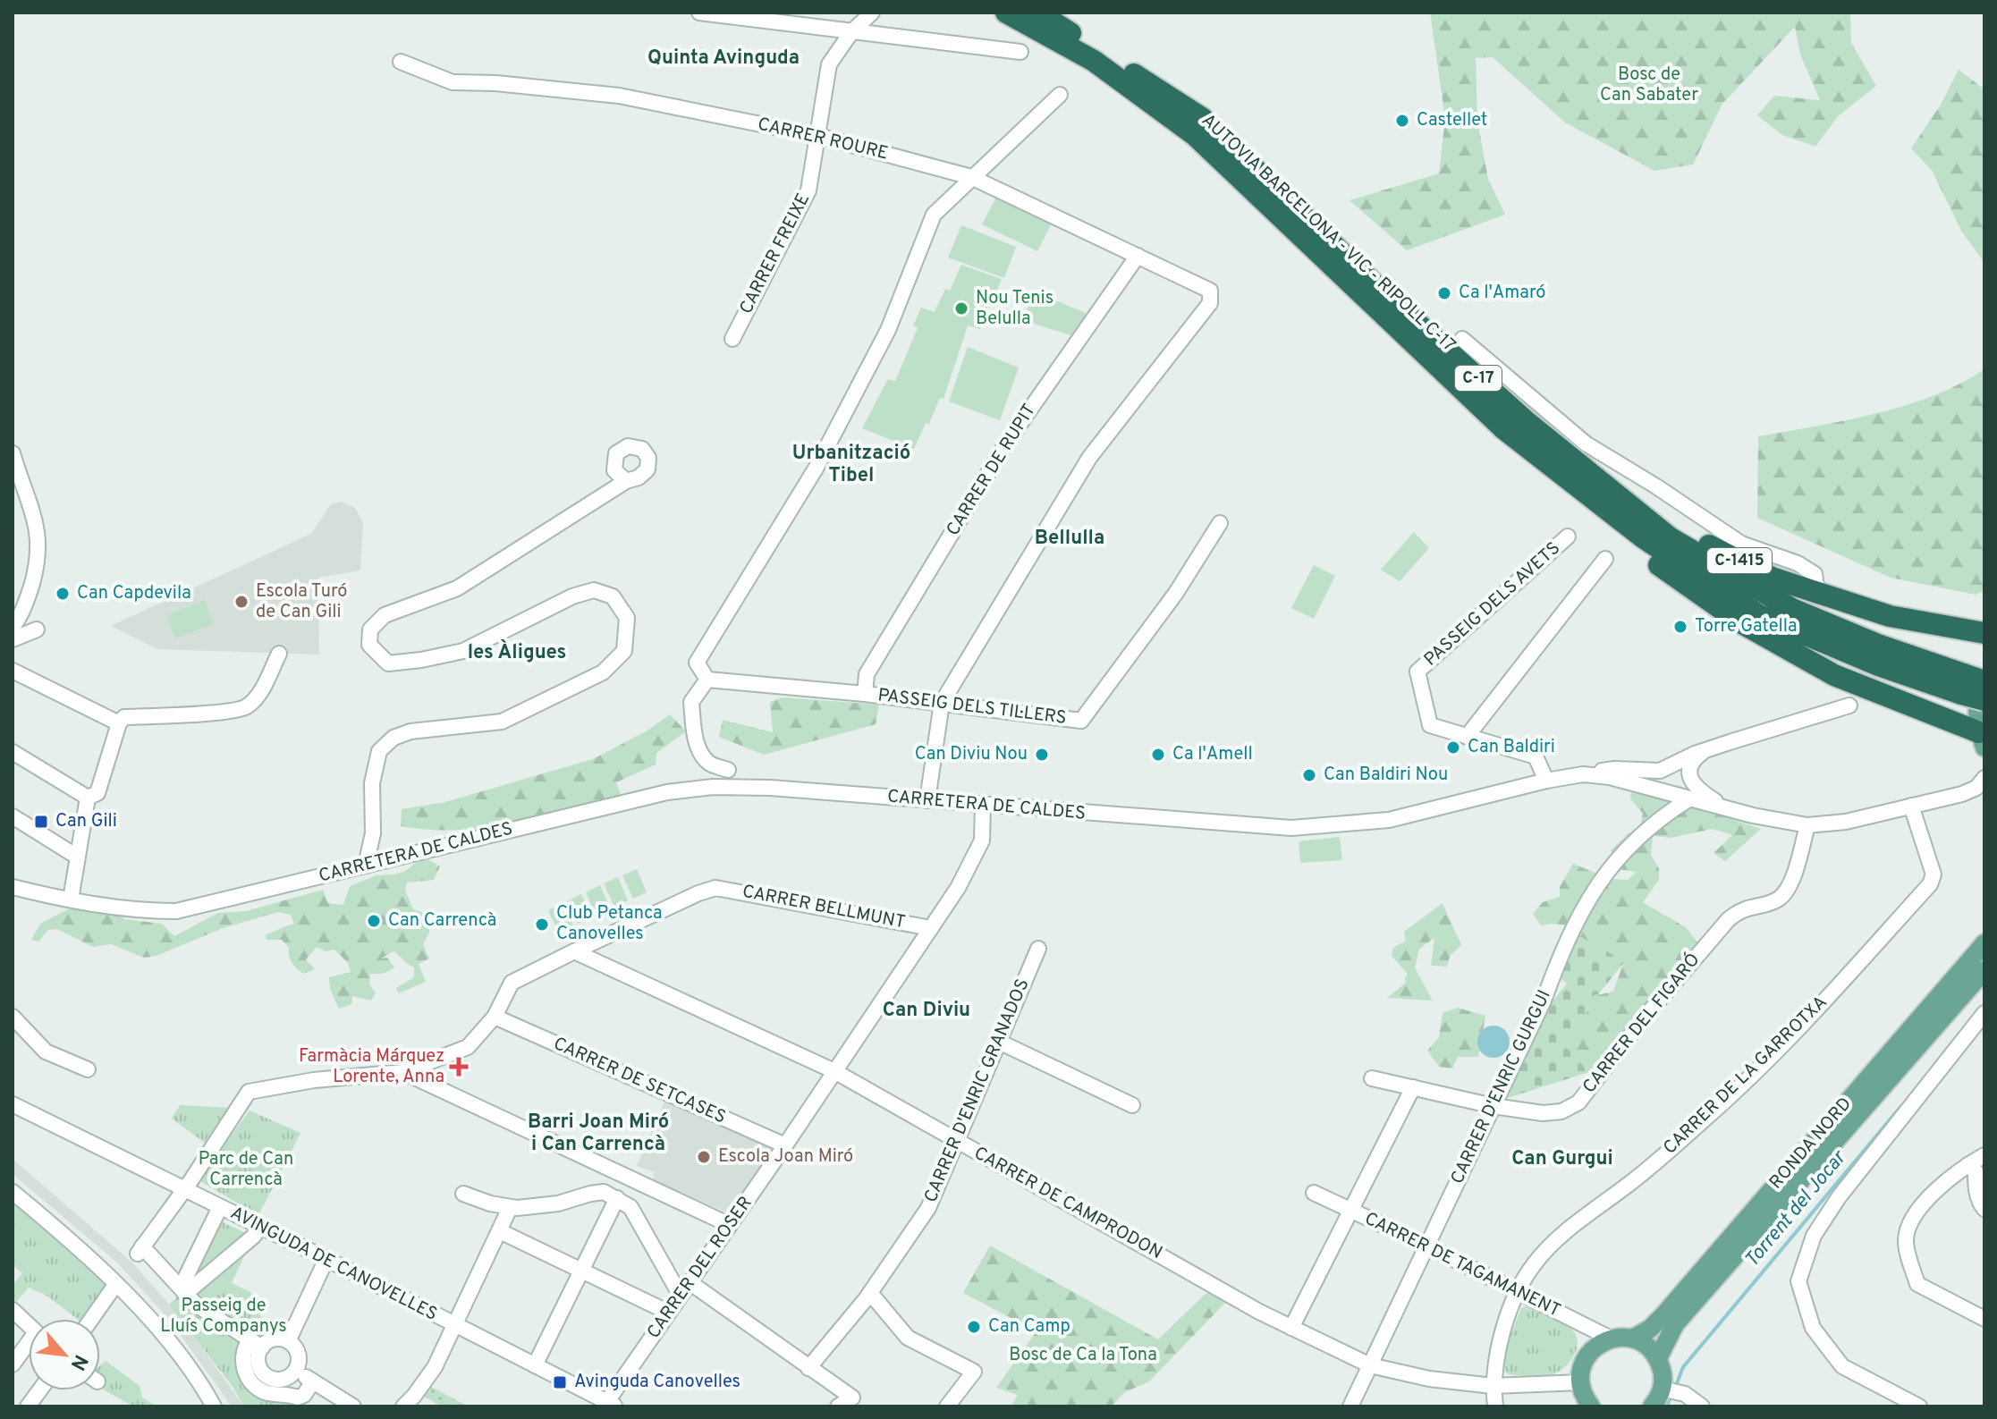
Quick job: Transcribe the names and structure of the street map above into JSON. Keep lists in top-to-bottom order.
{
  "streets": {
    "highway": ["AUTOVIA BARCELONA - VIC - RIPOLL C-17", "C-17", "C-1415"],
    "main road": ["RONDA NORD"],
    "street": [
      "CARRER ROURE",
      "CARRER FREIXE",
      "CARRER DE RUPIT",
      "PASSEIG DELS AVETS",
      "PASSEIG DELS TIL·LERS",
      "CARRETERA DE CALDES",
      "CARRER BELLMUNT",
      "CARRER DEL FIGARÓ",
      "CARRER DE LA GARROTXA",
      "CARRER DE SETCASES",
      "CARRER D'ENRIC GURGUI",
      "CARRER D'ENRIC GRANADOS",
      "CARRER DE CAMPRODON",
      "AVINGUDA DE CANOVELLES",
      "CARRER DE TAGAMANENT",
      "CARRER DEL ROSER"
    ]
  },
  "crossings": [
    ["CARRER ROURE", "CARRER FREIXE"],
    ["CARRER ROURE", "CARRER DE RUPIT"],
    ["CARRER ROURE", "PASSEIG DELS TIL·LERS"],
    ["AUTOVIA BARCELONA - VIC - RIPOLL C-17", "C-1415"],
    ["CARRER DE RUPIT", "PASSEIG DELS TIL·LERS"],
    ["CARRETERA DE CALDES", "CARRER DEL FIGARÓ"],
    ["CARRETERA DE CALDES", "CARRER DE LA GARROTXA"],
    ["CARRETERA DE CALDES", "CARRER D'ENRIC GURGUI"],
    ["CARRETERA DE CALDES", "CARRER DEL ROSER"],
    ["CARRER BELLMUNT", "CARRER DE CAMPRODON"],
    ["CARRER BELLMUNT", "CARRER DEL ROSER"],
    ["CARRER DEL FIGARÓ", "CARRER D'ENRIC GURGUI"],
    ["CARRER DE LA GARROTXA", "CARRER DE CAMPRODON"],
    ["CARRER DE LA GARROTXA", "CARRER DE TAGAMANENT"],
    ["CARRER DE SETCASES", "CARRER DEL ROSER"],
    ["CARRER D'ENRIC GURGUI", "CARRER DE CAMPRODON"],
    ["CARRER D'ENRIC GURGUI", "CARRER DE TAGAMANENT"],
    ["CARRER D'ENRIC GRANADOS", "CARRER DE CAMPRODON"],
    ["CARRER DE CAMPRODON", "CARRER DEL ROSER"],
    ["AVINGUDA DE CANOVELLES", "CARRER DEL ROSER"]
  ],
  "districts": [
    "Quinta Avinguda",
    "Urbanització Tibel",
    "Bellulla",
    "les Àligues",
    "Can Diviu",
    "Barri Joan Miró i Can Carrencà",
    "Can Gurgui"
  ],
  "water": ["Torrent del Jocar"],
  "parks": [
    "Bosc de Can Sabater",
    "Parc de Can Carrencà",
    "Passeig de Lluís Companys",
    "Bosc de Ca la Tona"
  ],
  "places": {
    "other": [
      "Castellet",
      "Ca l'Amaró",
      "Nou Tenis Belulla",
      "Can Capdevila",
      "Escola Turó de Can Gili",
      "Torre Gatella",
      "Can Baldiri",
      "Can Diviu Nou",
      "Ca l'Amell",
      "Can Baldiri Nou",
      "Can Carrencà",
      "Club Petanca Canovelles",
      "Escola Joan Miró",
      "Can Camp"
    ],
    "transit": ["Can Gili", "Avinguda Canovelles"],
    "health": ["Farmàcia Márquez Lorente, Anna"]
  },
  "north": "bottom right"
}
